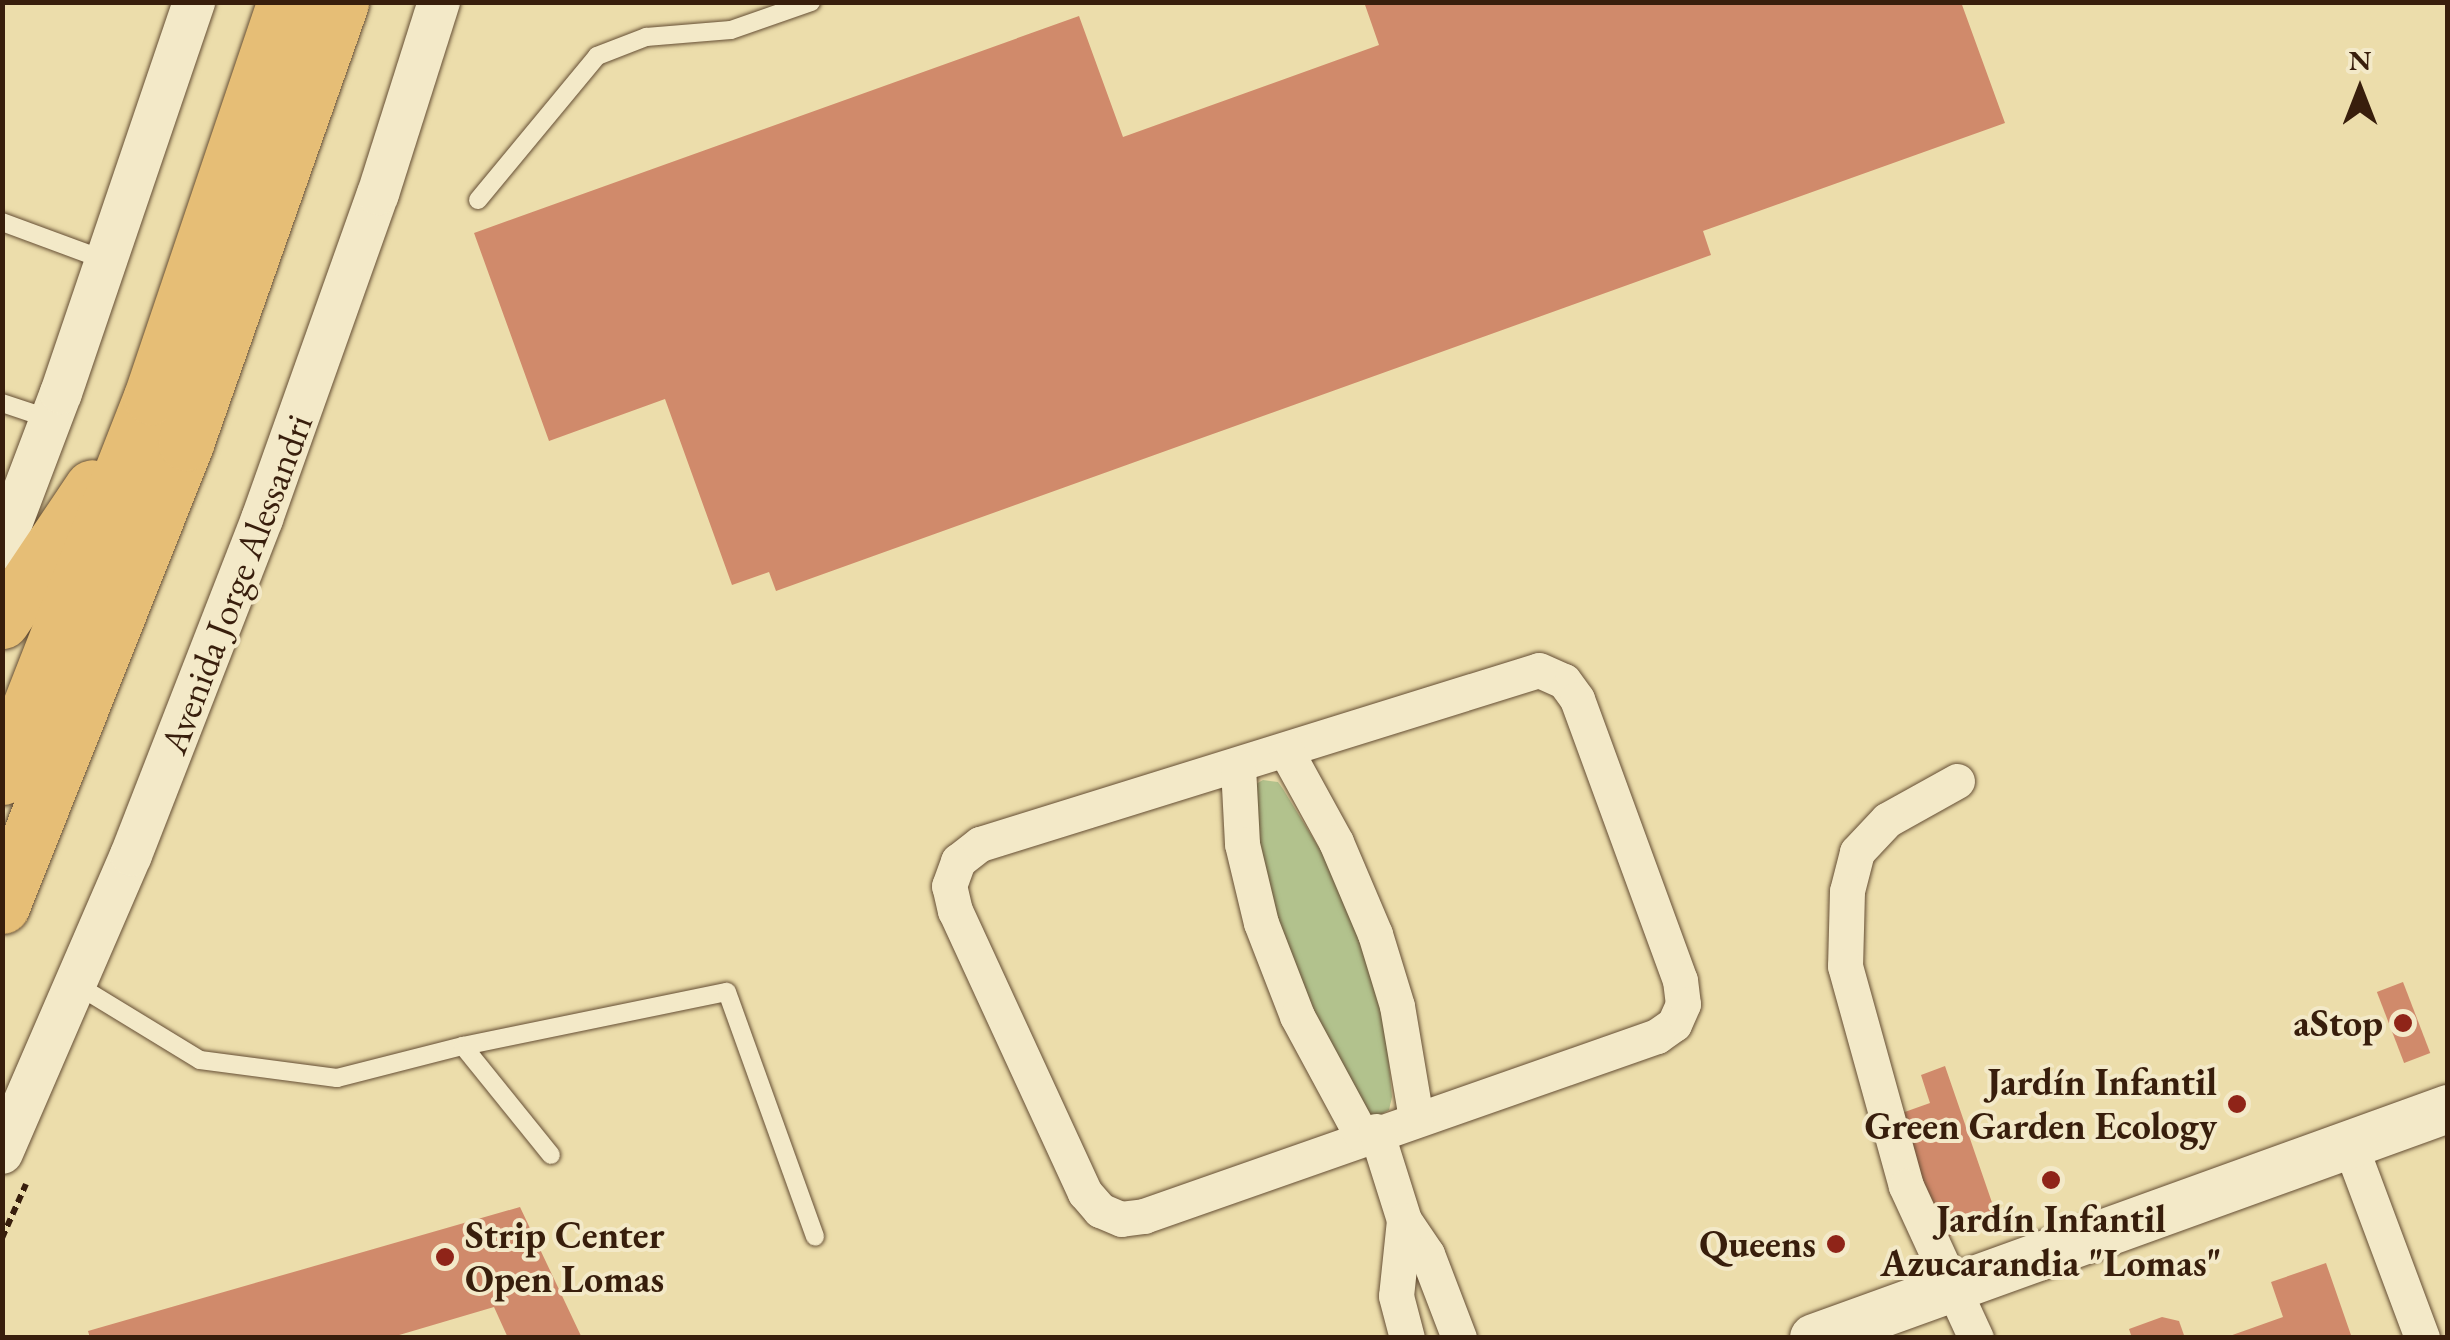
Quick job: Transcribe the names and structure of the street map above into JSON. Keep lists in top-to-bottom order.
{
  "streets": {
    "street": ["Avenida Jorge Alessandri"]
  },
  "places": [
    "aStop",
    "Jardín Infantil Green Garden Ecology",
    "Jardín Infantil Azucarandia \"Lomas\"",
    "Queens",
    "Strip Center Open Lomas"
  ],
  "north": "top"
}
